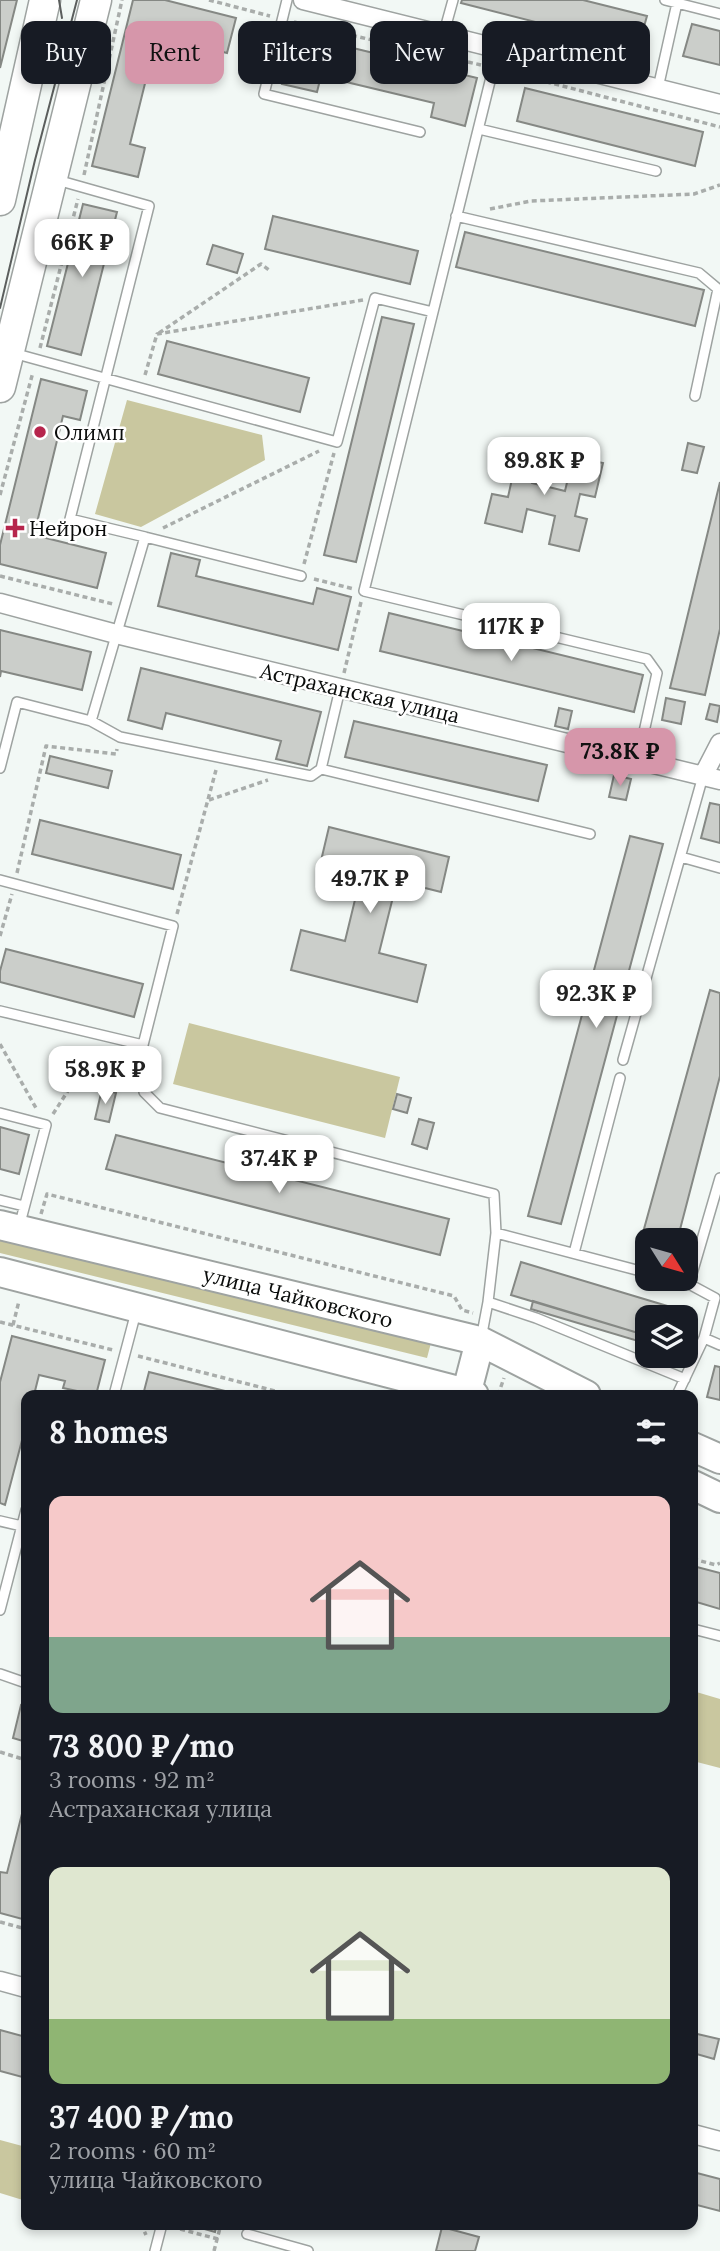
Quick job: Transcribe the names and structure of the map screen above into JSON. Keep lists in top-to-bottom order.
{
  "streets": {
    "main road": ["улица Чайковского"],
    "street": ["Астраханская улица"]
  },
  "places": {
    "other": ["Олимп"],
    "health": ["Нейрон"]
  },
  "north": "bottom right",
  "page": {
    "chip": [
      "Buy",
      "Rent",
      "Filters",
      "New",
      "Apartment"
    ],
    "price": [
      "66K ₽",
      "89.8K ₽",
      "117K ₽",
      "73.8K ₽",
      "49.7K ₽",
      "92.3K ₽",
      "58.9K ₽",
      "37.4K ₽"
    ],
    "heading": "8 homes",
    "list": [
      {
        "name": "73 800 ₽/mo",
        "note": "3 rooms · 92 m² · Астраханская улица"
      },
      {
        "name": "37 400 ₽/mo",
        "note": "2 rooms · 60 m² · улица Чайковского"
      }
    ]
  }
}
